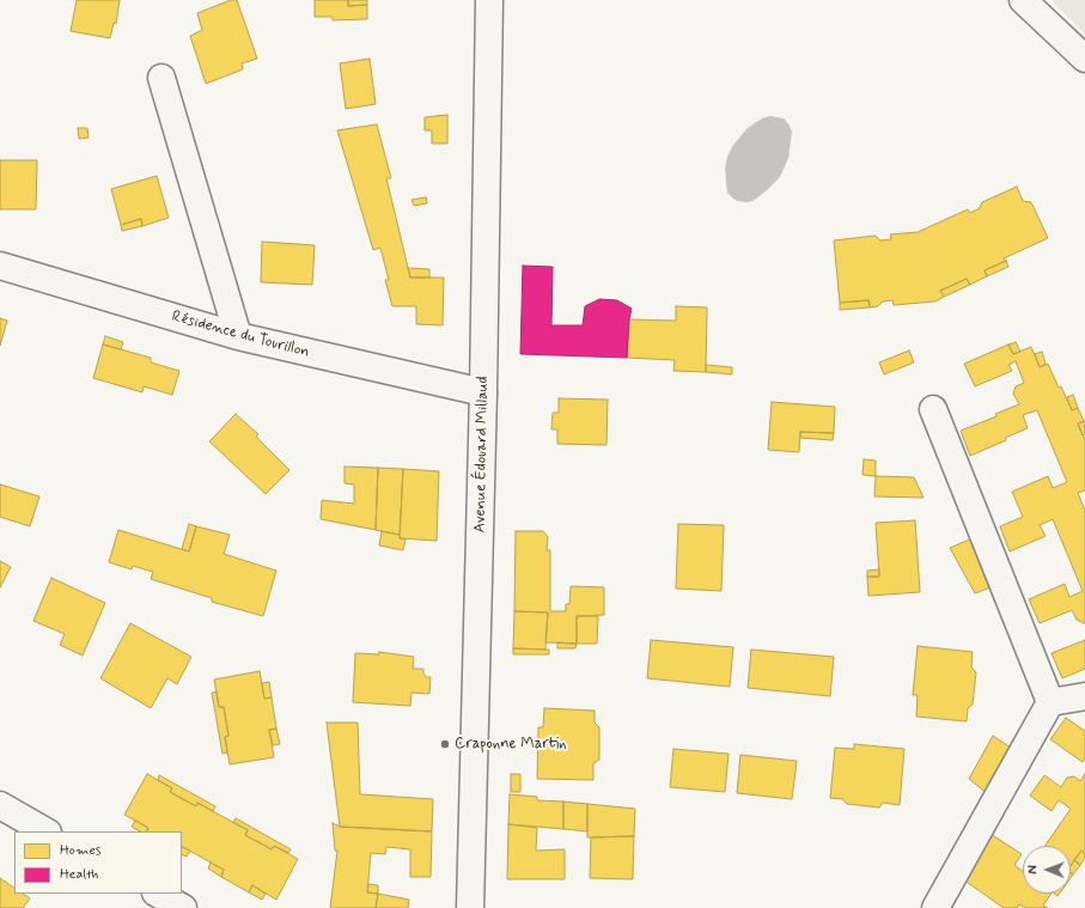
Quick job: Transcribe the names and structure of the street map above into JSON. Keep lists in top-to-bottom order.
{
  "streets": {
    "main road": ["Résidence du Tourillon", "Avenue Édouard Millaud"]
  },
  "crossings": [
    ["Résidence du Tourillon", "Avenue Édouard Millaud"]
  ],
  "places": ["Craponne Martin"],
  "legend": ["Homes", "Health"],
  "north": "left"
}
